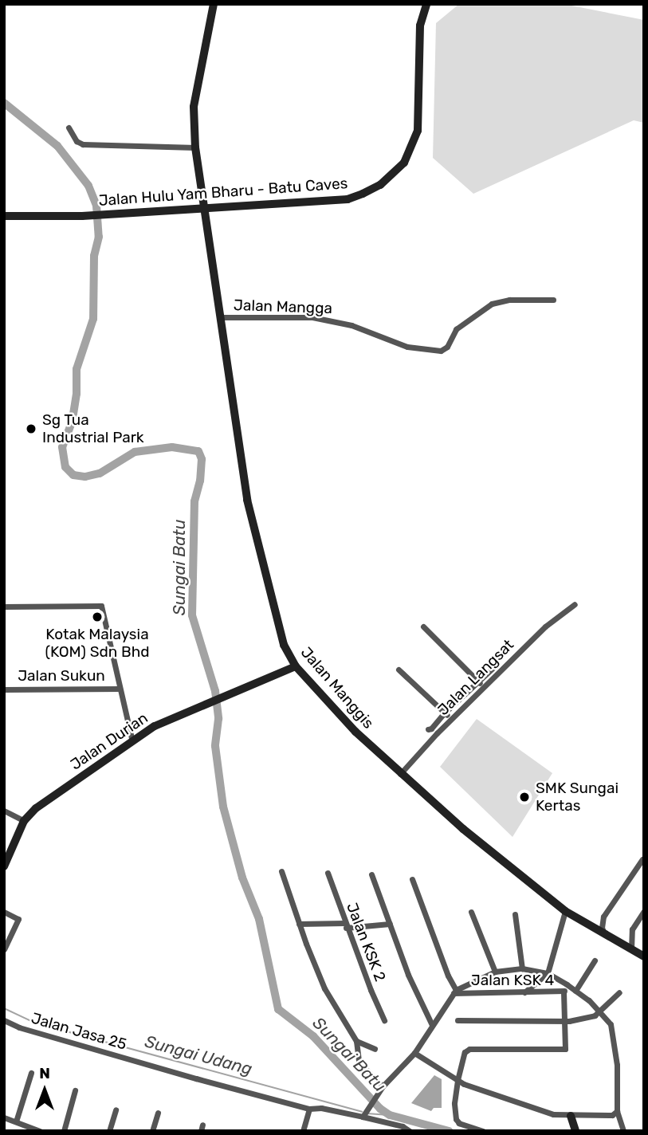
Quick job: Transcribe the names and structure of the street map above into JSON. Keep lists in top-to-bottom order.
{
  "streets": {
    "street": [
      "Jalan Hulu Yam Bharu - Batu Caves",
      "Jalan Mangga",
      "Jalan Sukun",
      "Jalan Langsat",
      "Jalan Manggis",
      "Jalan Durian",
      "Jalan KSK 2",
      "Jalan KSK 4",
      "Jalan Jasa 25"
    ]
  },
  "crossings": [
    ["Jalan Hulu Yam Bharu - Batu Caves", "Jalan Manggis"],
    ["Jalan Mangga", "Jalan Manggis"],
    ["Jalan Langsat", "Jalan Manggis"],
    ["Jalan Manggis", "Jalan Durian"]
  ],
  "water": ["Sungai Batu", "Sungai Udang"],
  "places": ["Sg Tua Industrial Park", "Kotak Malaysia (KOM) Sdn Bhd", "SMK Sungai Kertas"],
  "north": "top"
}
